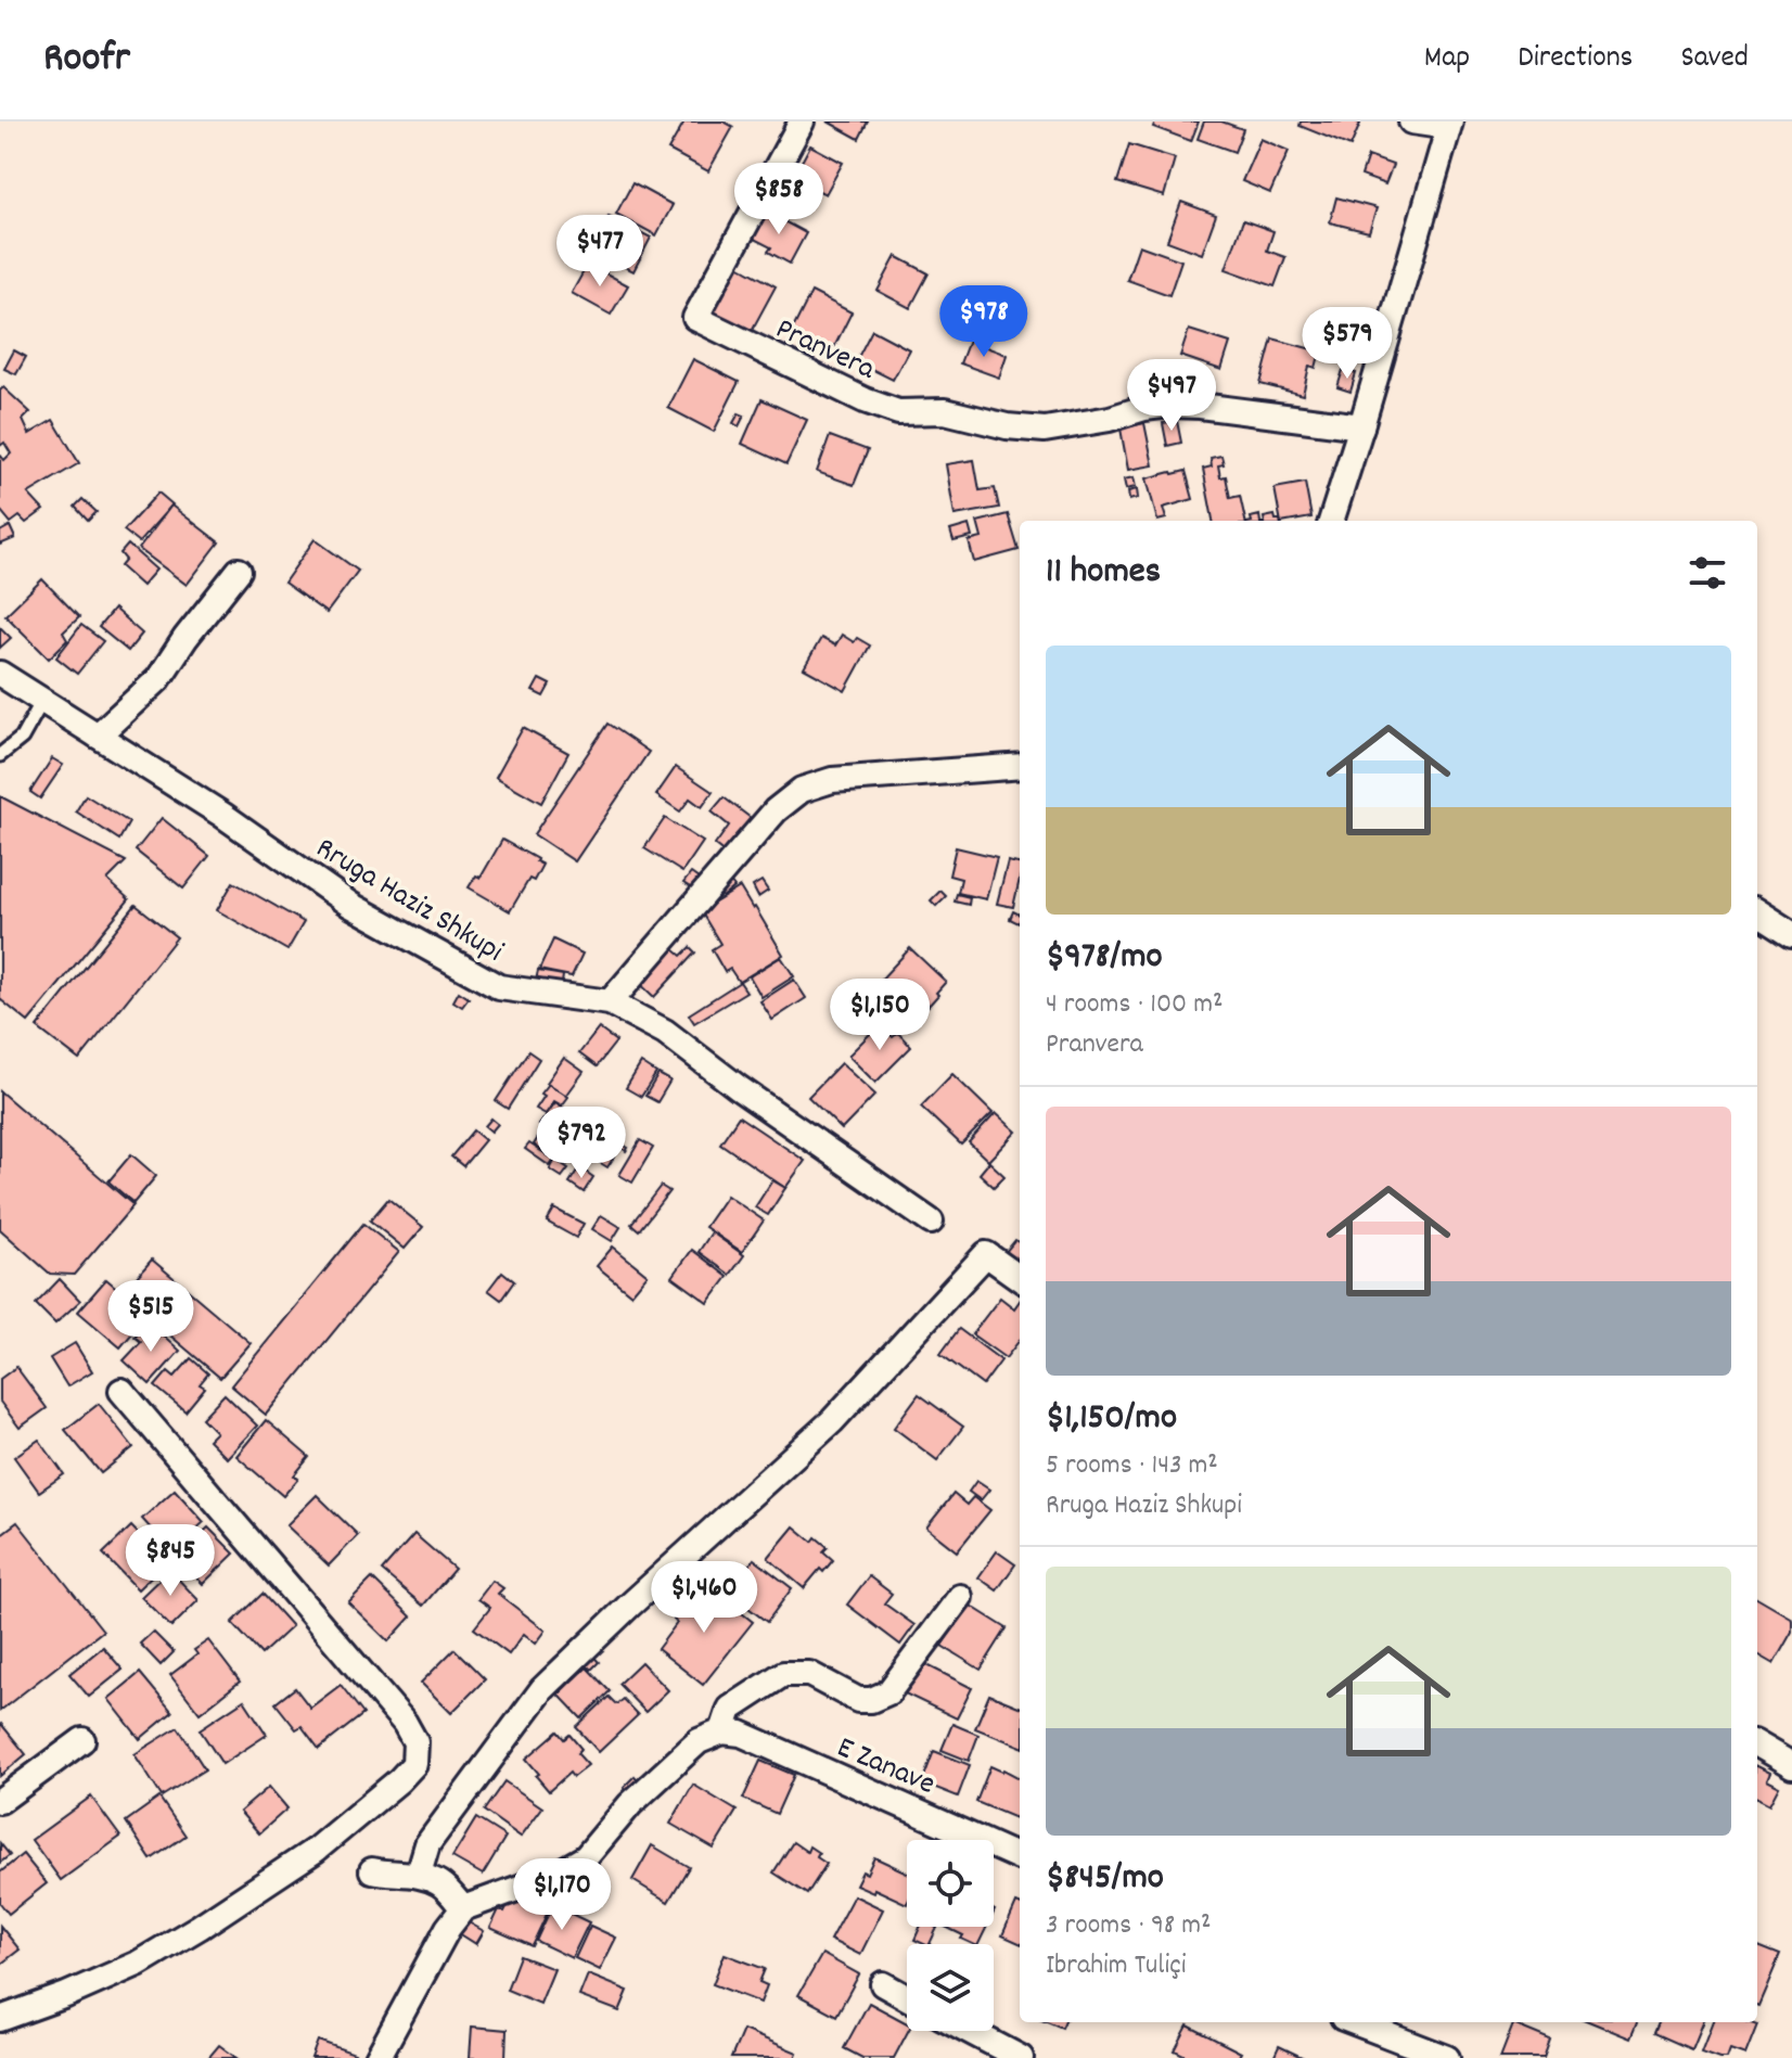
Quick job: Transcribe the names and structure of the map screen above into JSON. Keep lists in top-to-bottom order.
{
  "streets": {
    "street": ["Pranvera", "Rruga Haziz Shkupi", "E Zanave"]
  },
  "page": {
    "header": "Roofr",
    "nav": ["Map", "Directions", "Saved"],
    "price": [
      "$858",
      "$477",
      "$978",
      "$579",
      "$497",
      "$1,150",
      "$792",
      "$515",
      "$845",
      "$1,460",
      "$1,170"
    ],
    "heading": "11 homes",
    "list": [
      {
        "name": "$978/mo",
        "note": "4 rooms · 100 m² · Pranvera"
      },
      {
        "name": "$1,150/mo",
        "note": "5 rooms · 143 m² · Rruga Haziz Shkupi"
      },
      {
        "name": "$845/mo",
        "note": "3 rooms · 98 m² · Ibrahim Tuliçi"
      }
    ]
  }
}
